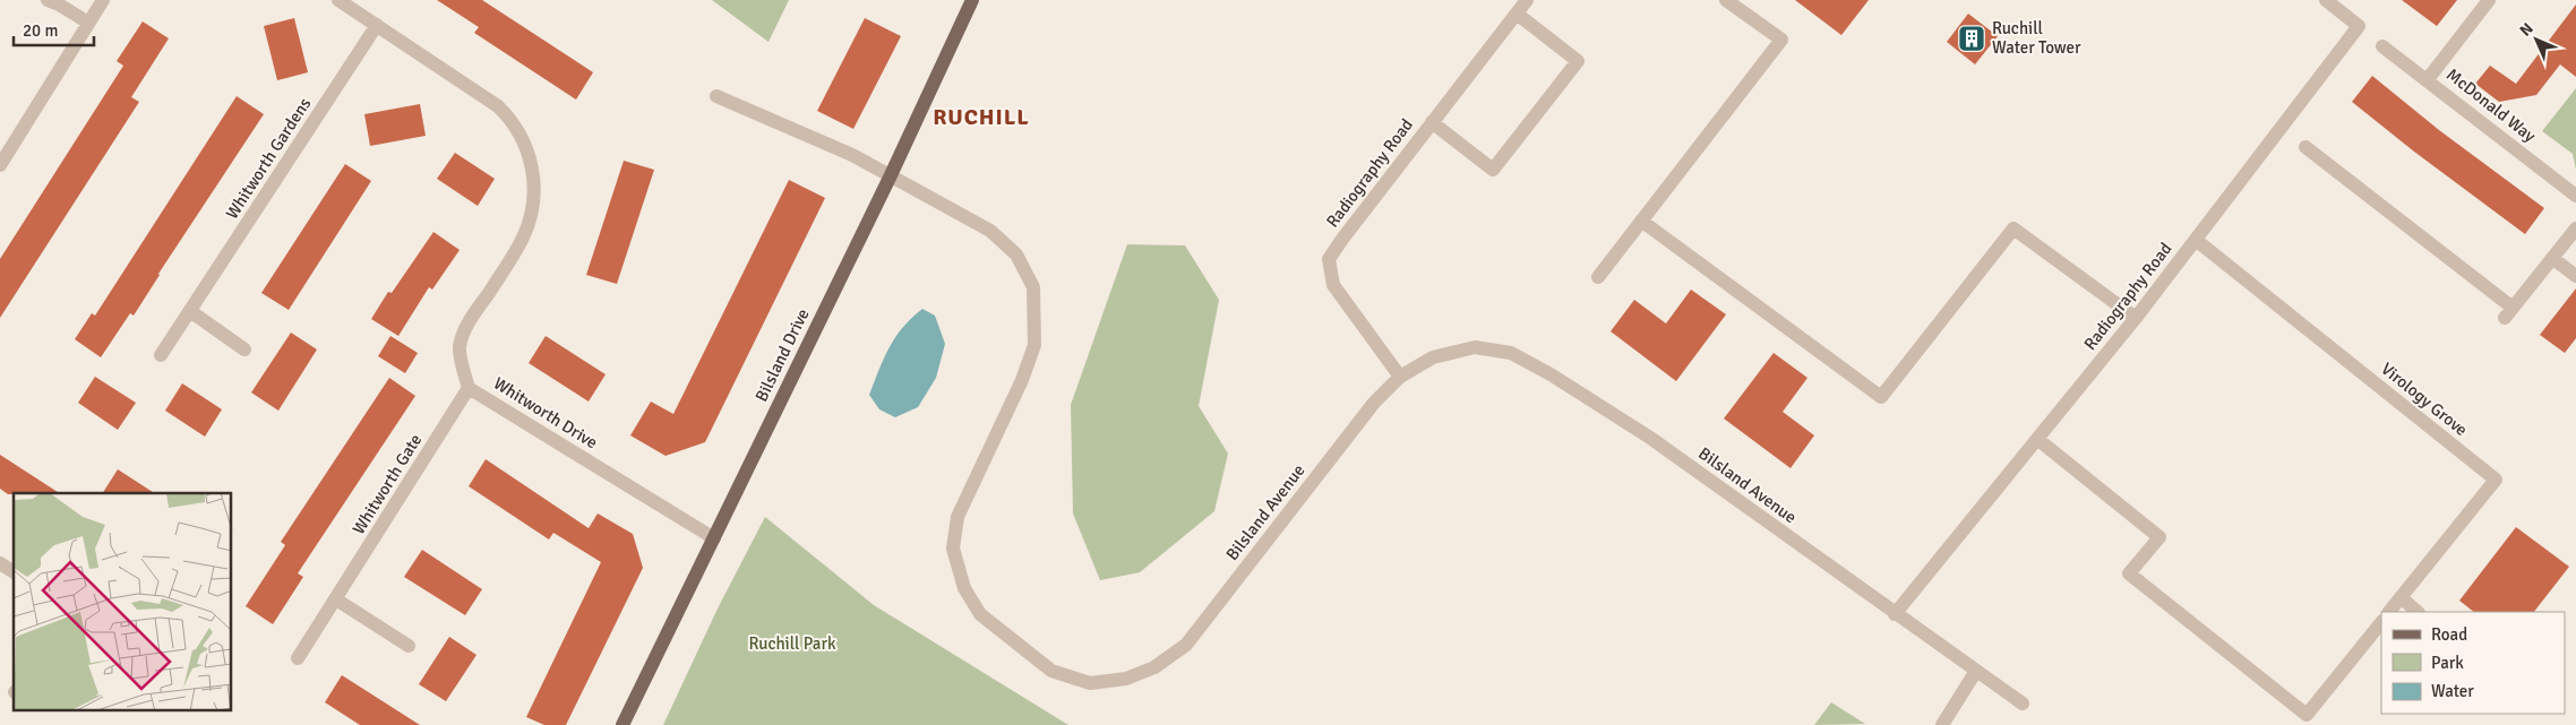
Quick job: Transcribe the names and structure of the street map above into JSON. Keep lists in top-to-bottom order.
{
  "streets": {
    "main road": ["Bilsland Drive"],
    "street": [
      "McDonald Way",
      "Whitworth Gardens",
      "Radiography Road",
      "Virology Grove",
      "Whitworth Drive",
      "Whitworth Gate",
      "Bilsland Avenue"
    ]
  },
  "crossings": [
    ["Whitworth Gardens", "Whitworth Drive"],
    ["Radiography Road", "Virology Grove"],
    ["Radiography Road", "Bilsland Avenue"],
    ["Bilsland Drive", "Whitworth Drive"],
    ["Bilsland Drive", "Bilsland Avenue"],
    ["Whitworth Drive", "Whitworth Gate"]
  ],
  "districts": ["RUCHILL"],
  "parks": ["Ruchill Park"],
  "places": {
    "building": ["Ruchill Water Tower"]
  },
  "legend": ["Road", "Park", "Water"],
  "scale_bar": "20 m",
  "north": "top left"
}
